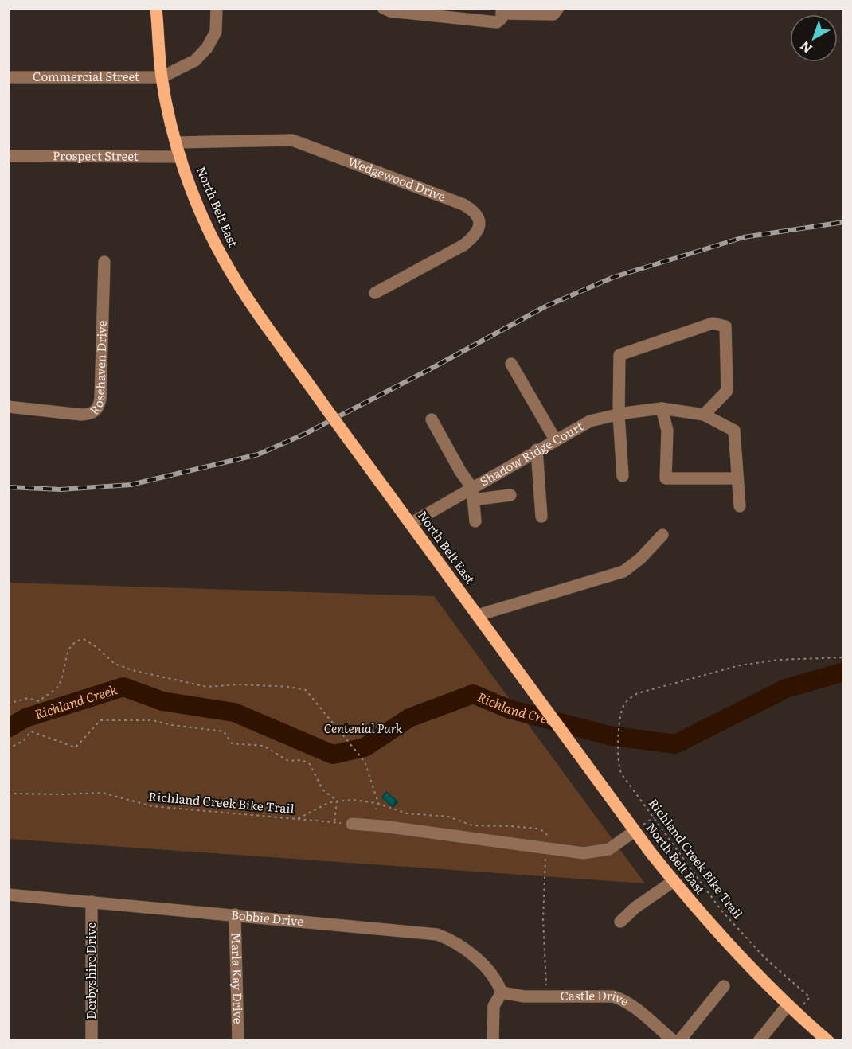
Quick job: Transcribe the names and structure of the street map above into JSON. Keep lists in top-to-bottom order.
{
  "streets": {
    "main road": ["North Belt East"],
    "street": [
      "Commercial Street",
      "Prospect Street",
      "Wedgewood Drive",
      "Rosehaven Drive",
      "Shadow Ridge Court",
      "Bobbie Drive",
      "Derbyshire Drive",
      "Marla Kay Drive",
      "Castle Drive"
    ],
    "path": ["Richland Creek Bike Trail"]
  },
  "crossings": [
    ["Commercial Street", "North Belt East"],
    ["Prospect Street", "North Belt East"],
    ["Wedgewood Drive", "North Belt East"],
    ["North Belt East", "Shadow Ridge Court"],
    ["Richland Creek Bike Trail", "Castle Drive"],
    ["Bobbie Drive", "Derbyshire Drive"],
    ["Bobbie Drive", "Marla Kay Drive"],
    ["Bobbie Drive", "Castle Drive"]
  ],
  "water": ["Richland Creek"],
  "parks": ["Centenial Park"],
  "north": "bottom left"
}
